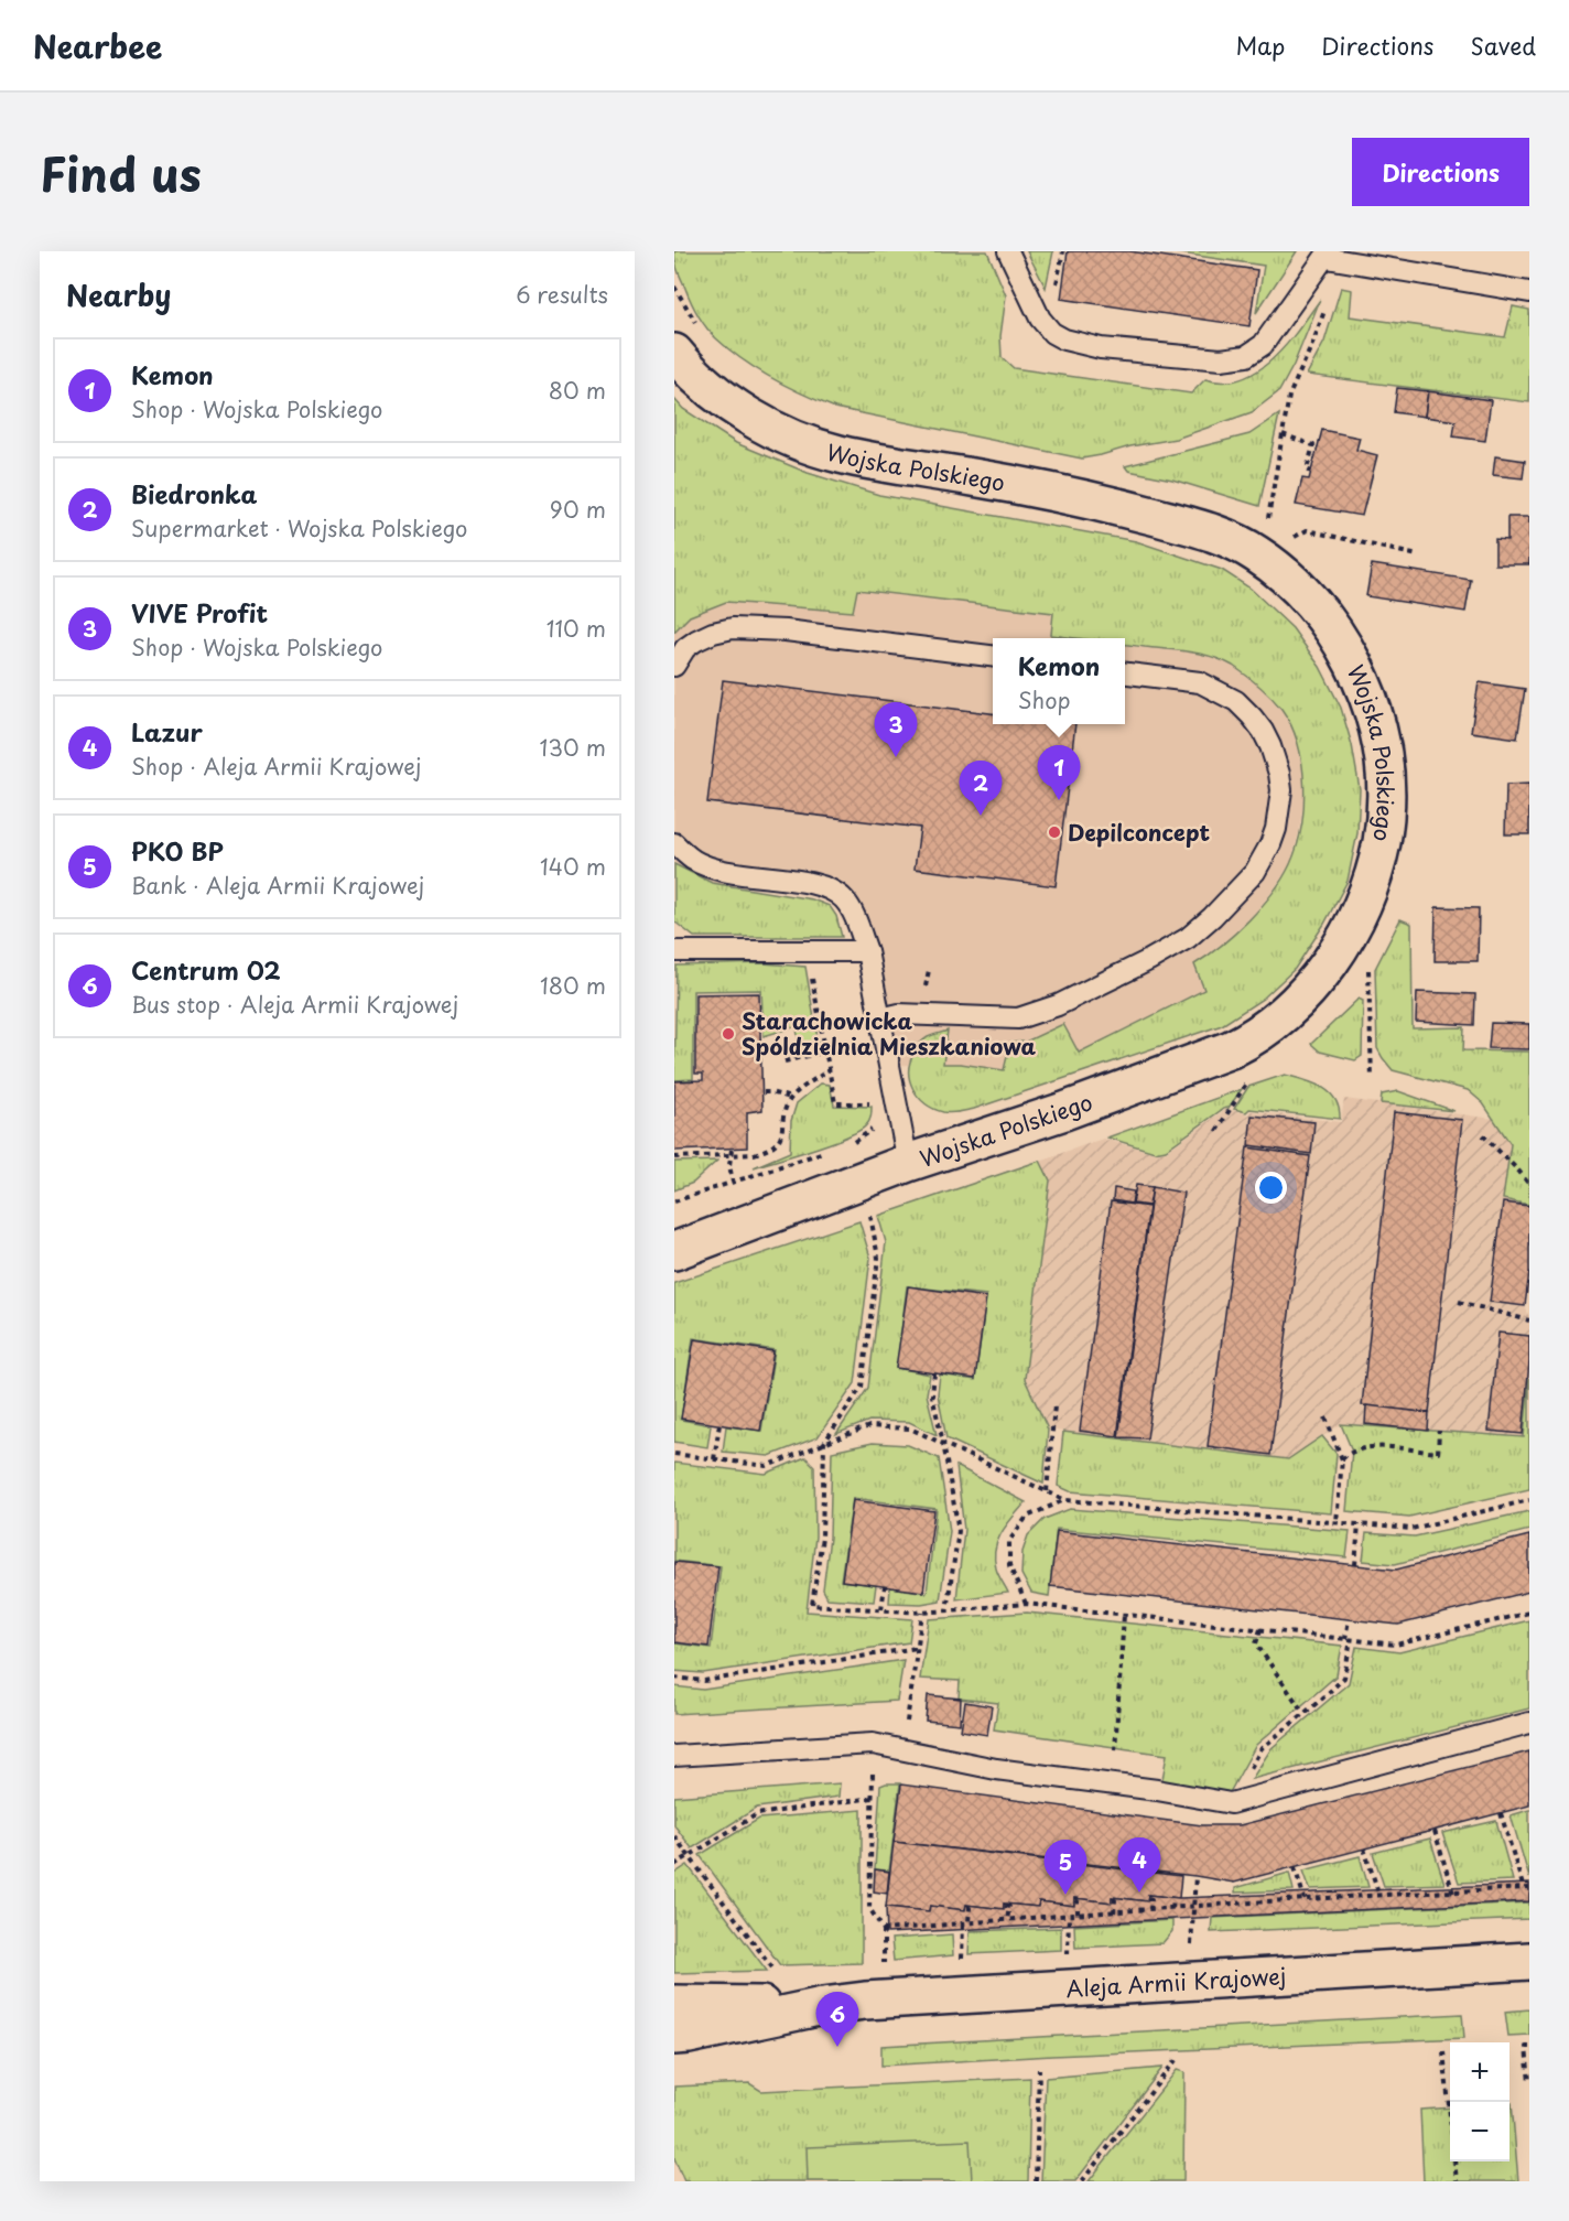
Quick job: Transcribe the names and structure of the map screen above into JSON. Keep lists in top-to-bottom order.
{
  "streets": {
    "street": ["Wojska Polskiego", "Aleja Armii Krajowej"]
  },
  "places": ["Depilconcept", "Starachowicka Spóldzielnia Mieszkaniowa"],
  "page": {
    "header": "Nearbee",
    "nav": ["Map", "Directions", "Saved"],
    "title": "Find us",
    "buttons": "Directions",
    "heading": ["Nearby", "6 results"],
    "list": [
      {
        "mark": "1",
        "name": "Kemon",
        "note": "Shop · Wojska Polskiego",
        "value": "80 m"
      },
      {
        "mark": "2",
        "name": "Biedronka",
        "note": "Supermarket · Wojska Polskiego",
        "value": "90 m"
      },
      {
        "mark": "3",
        "name": "VIVE Profit",
        "note": "Shop · Wojska Polskiego",
        "value": "110 m"
      },
      {
        "mark": "4",
        "name": "Lazur",
        "note": "Shop · Aleja Armii Krajowej",
        "value": "130 m"
      },
      {
        "mark": "5",
        "name": "PKO BP",
        "note": "Bank · Aleja Armii Krajowej",
        "value": "140 m"
      },
      {
        "mark": "6",
        "name": "Centrum 02",
        "note": "Bus stop · Aleja Armii Krajowej",
        "value": "180 m"
      }
    ],
    "popup": ["Kemon", "Shop"],
    "pins": [
      "3",
      "1",
      "2",
      "4",
      "5",
      "6"
    ],
    "map_buttons": ["+", "−"]
  }
}
